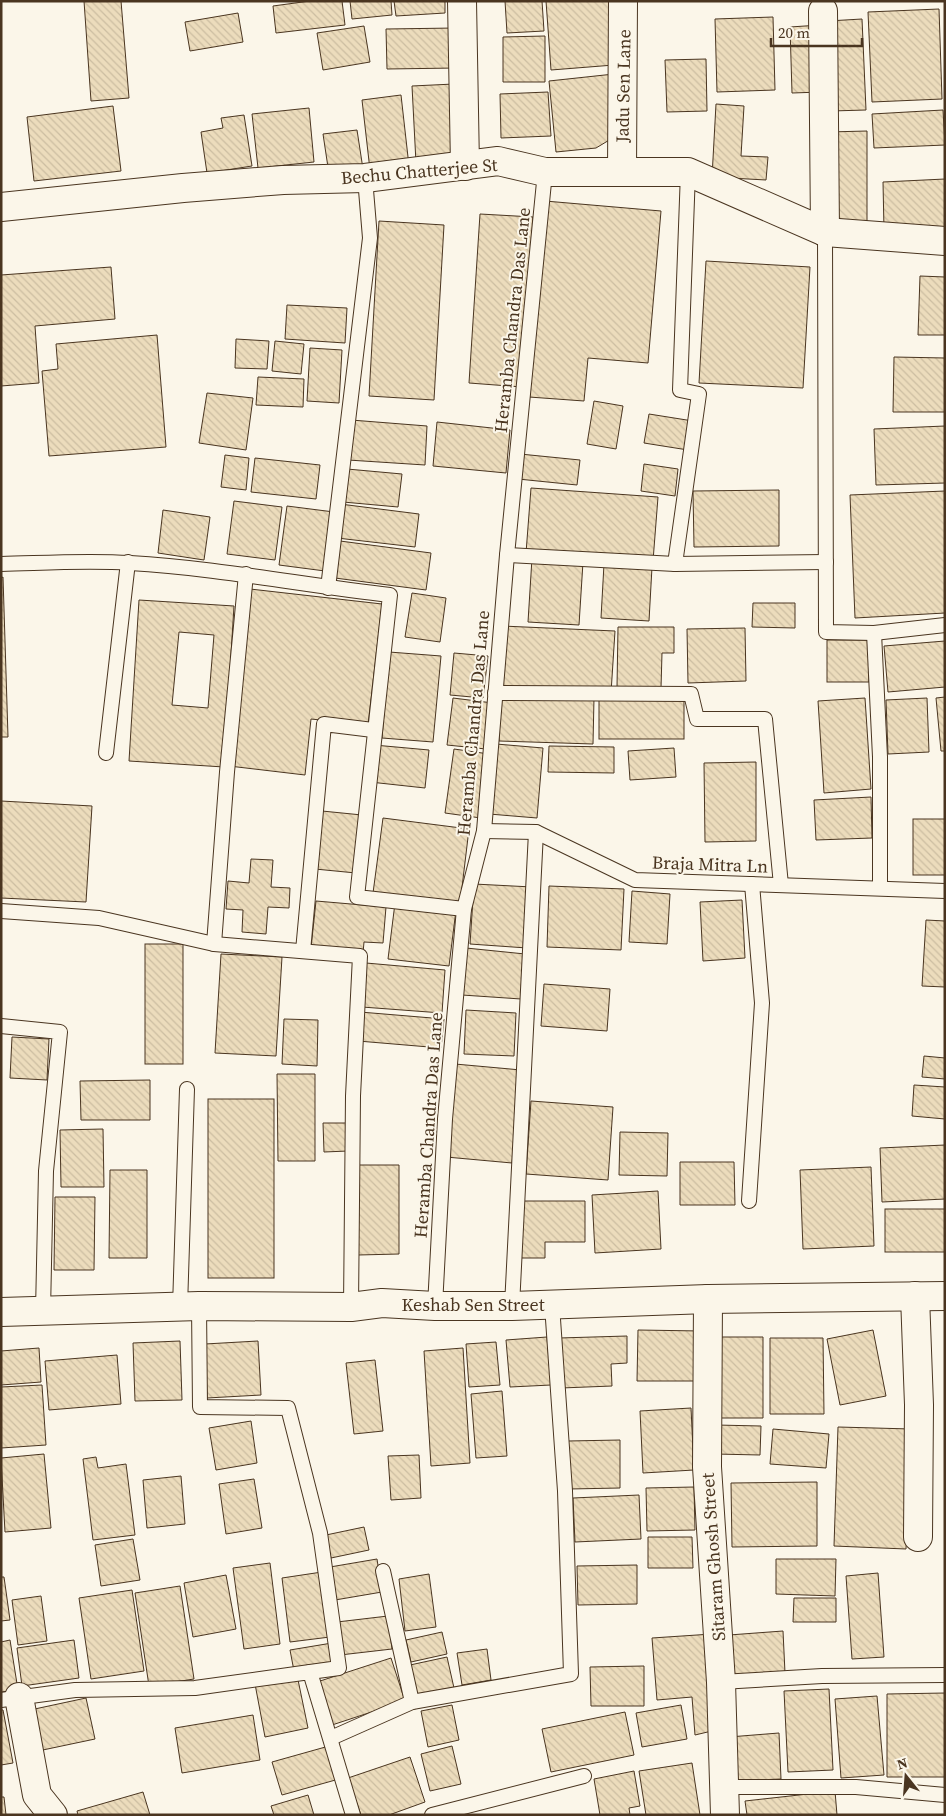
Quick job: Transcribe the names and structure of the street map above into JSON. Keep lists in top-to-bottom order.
{
  "streets": {
    "street": [
      "Jadu Sen Lane",
      "Bechu Chatterjee St",
      "Keshab Sen Street",
      "Sitaram Ghosh Street"
    ],
    "lane": ["Heramba Chandra Das Lane", "Braja Mitra Ln"]
  },
  "crossings": [
    ["Jadu Sen Lane", "Bechu Chatterjee St"],
    ["Bechu Chatterjee St", "Heramba Chandra Das Lane"],
    ["Heramba Chandra Das Lane", "Braja Mitra Ln"],
    ["Heramba Chandra Das Lane", "Keshab Sen Street"],
    ["Keshab Sen Street", "Sitaram Ghosh Street"]
  ],
  "scale_bar": "20 m",
  "north": "top"
}
